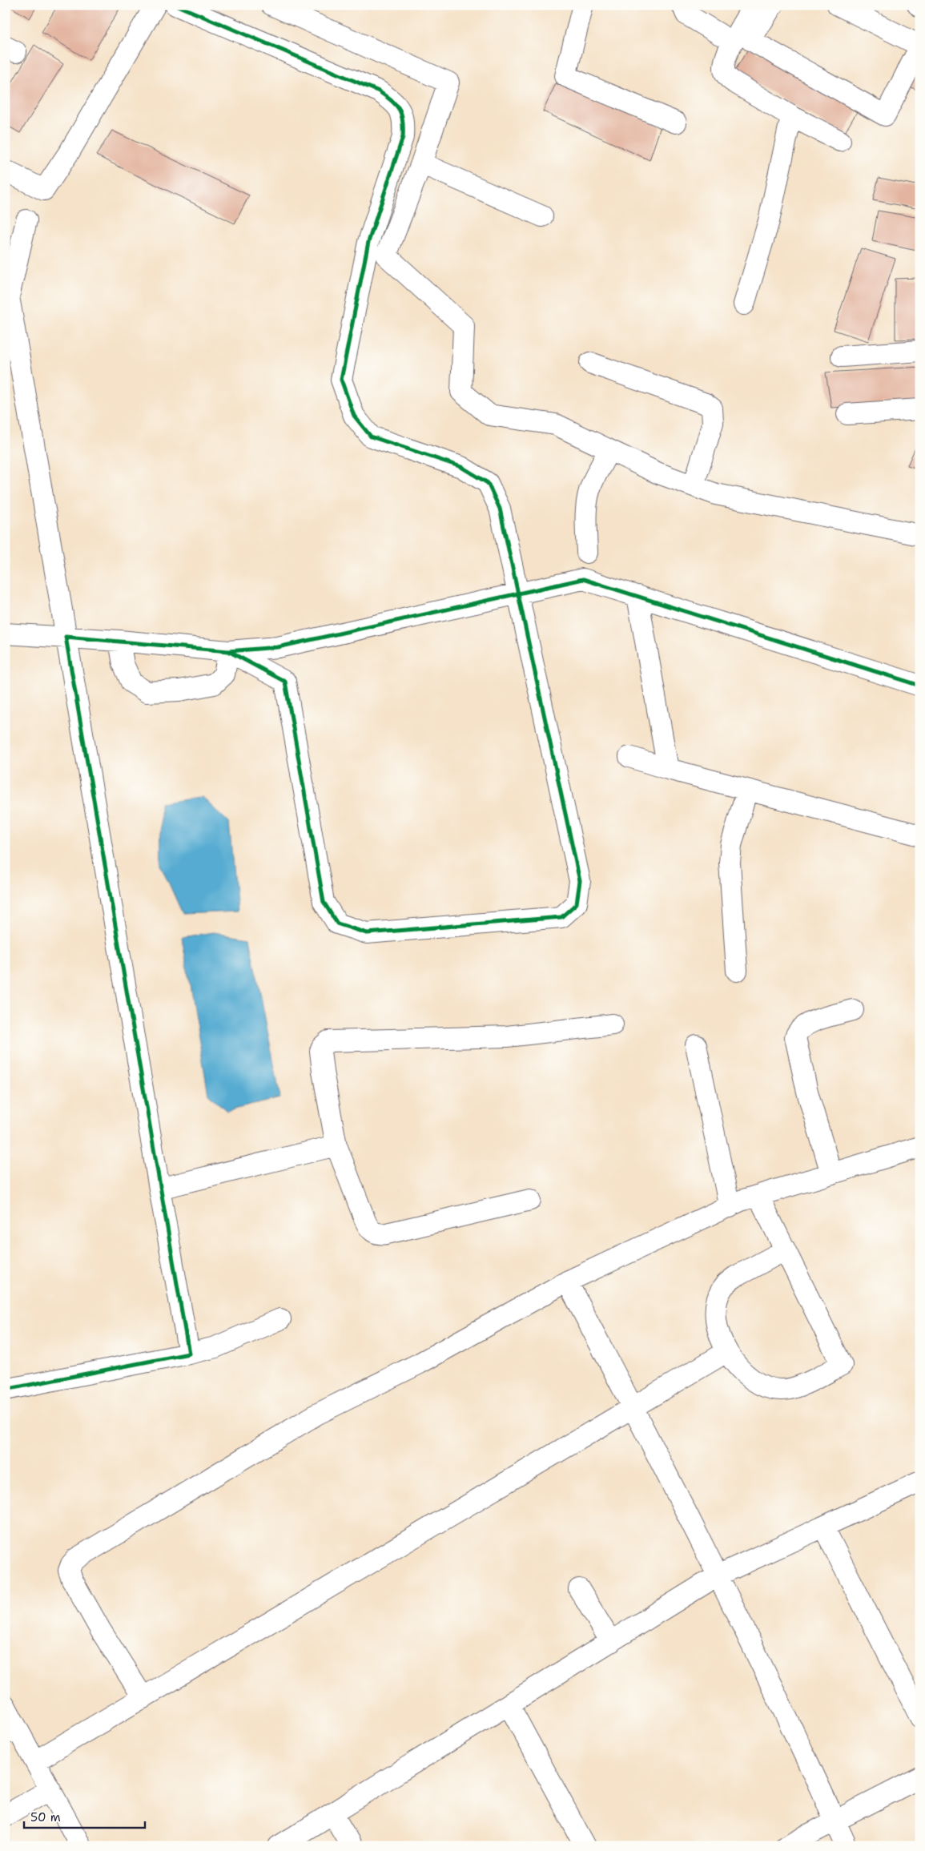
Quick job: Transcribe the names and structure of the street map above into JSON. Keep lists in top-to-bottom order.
{
  "scale_bar": "50 m"
}
